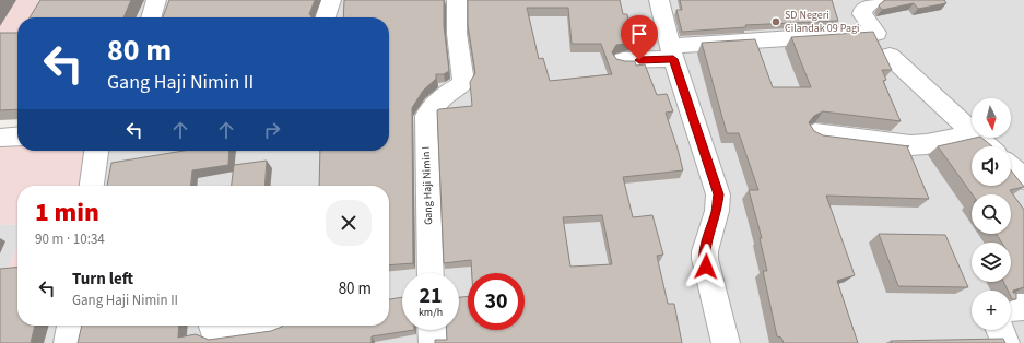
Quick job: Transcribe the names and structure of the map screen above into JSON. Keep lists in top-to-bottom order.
{
  "streets": {
    "street": ["Gang Haji Nimin I"]
  },
  "places": ["SD Negeri Cilandak 09 Pagi"],
  "north": "bottom",
  "page": {
    "turn": ["80 m", "Gang Haji Nimin II"],
    "map_buttons": "+",
    "heading": ["1 min", "90 m · 10:34"],
    "list": [
      {
        "name": "Turn left",
        "note": "Gang Haji Nimin II",
        "value": "80 m"
      }
    ],
    "speed": "21 km/h",
    "limit": "30"
  }
}
